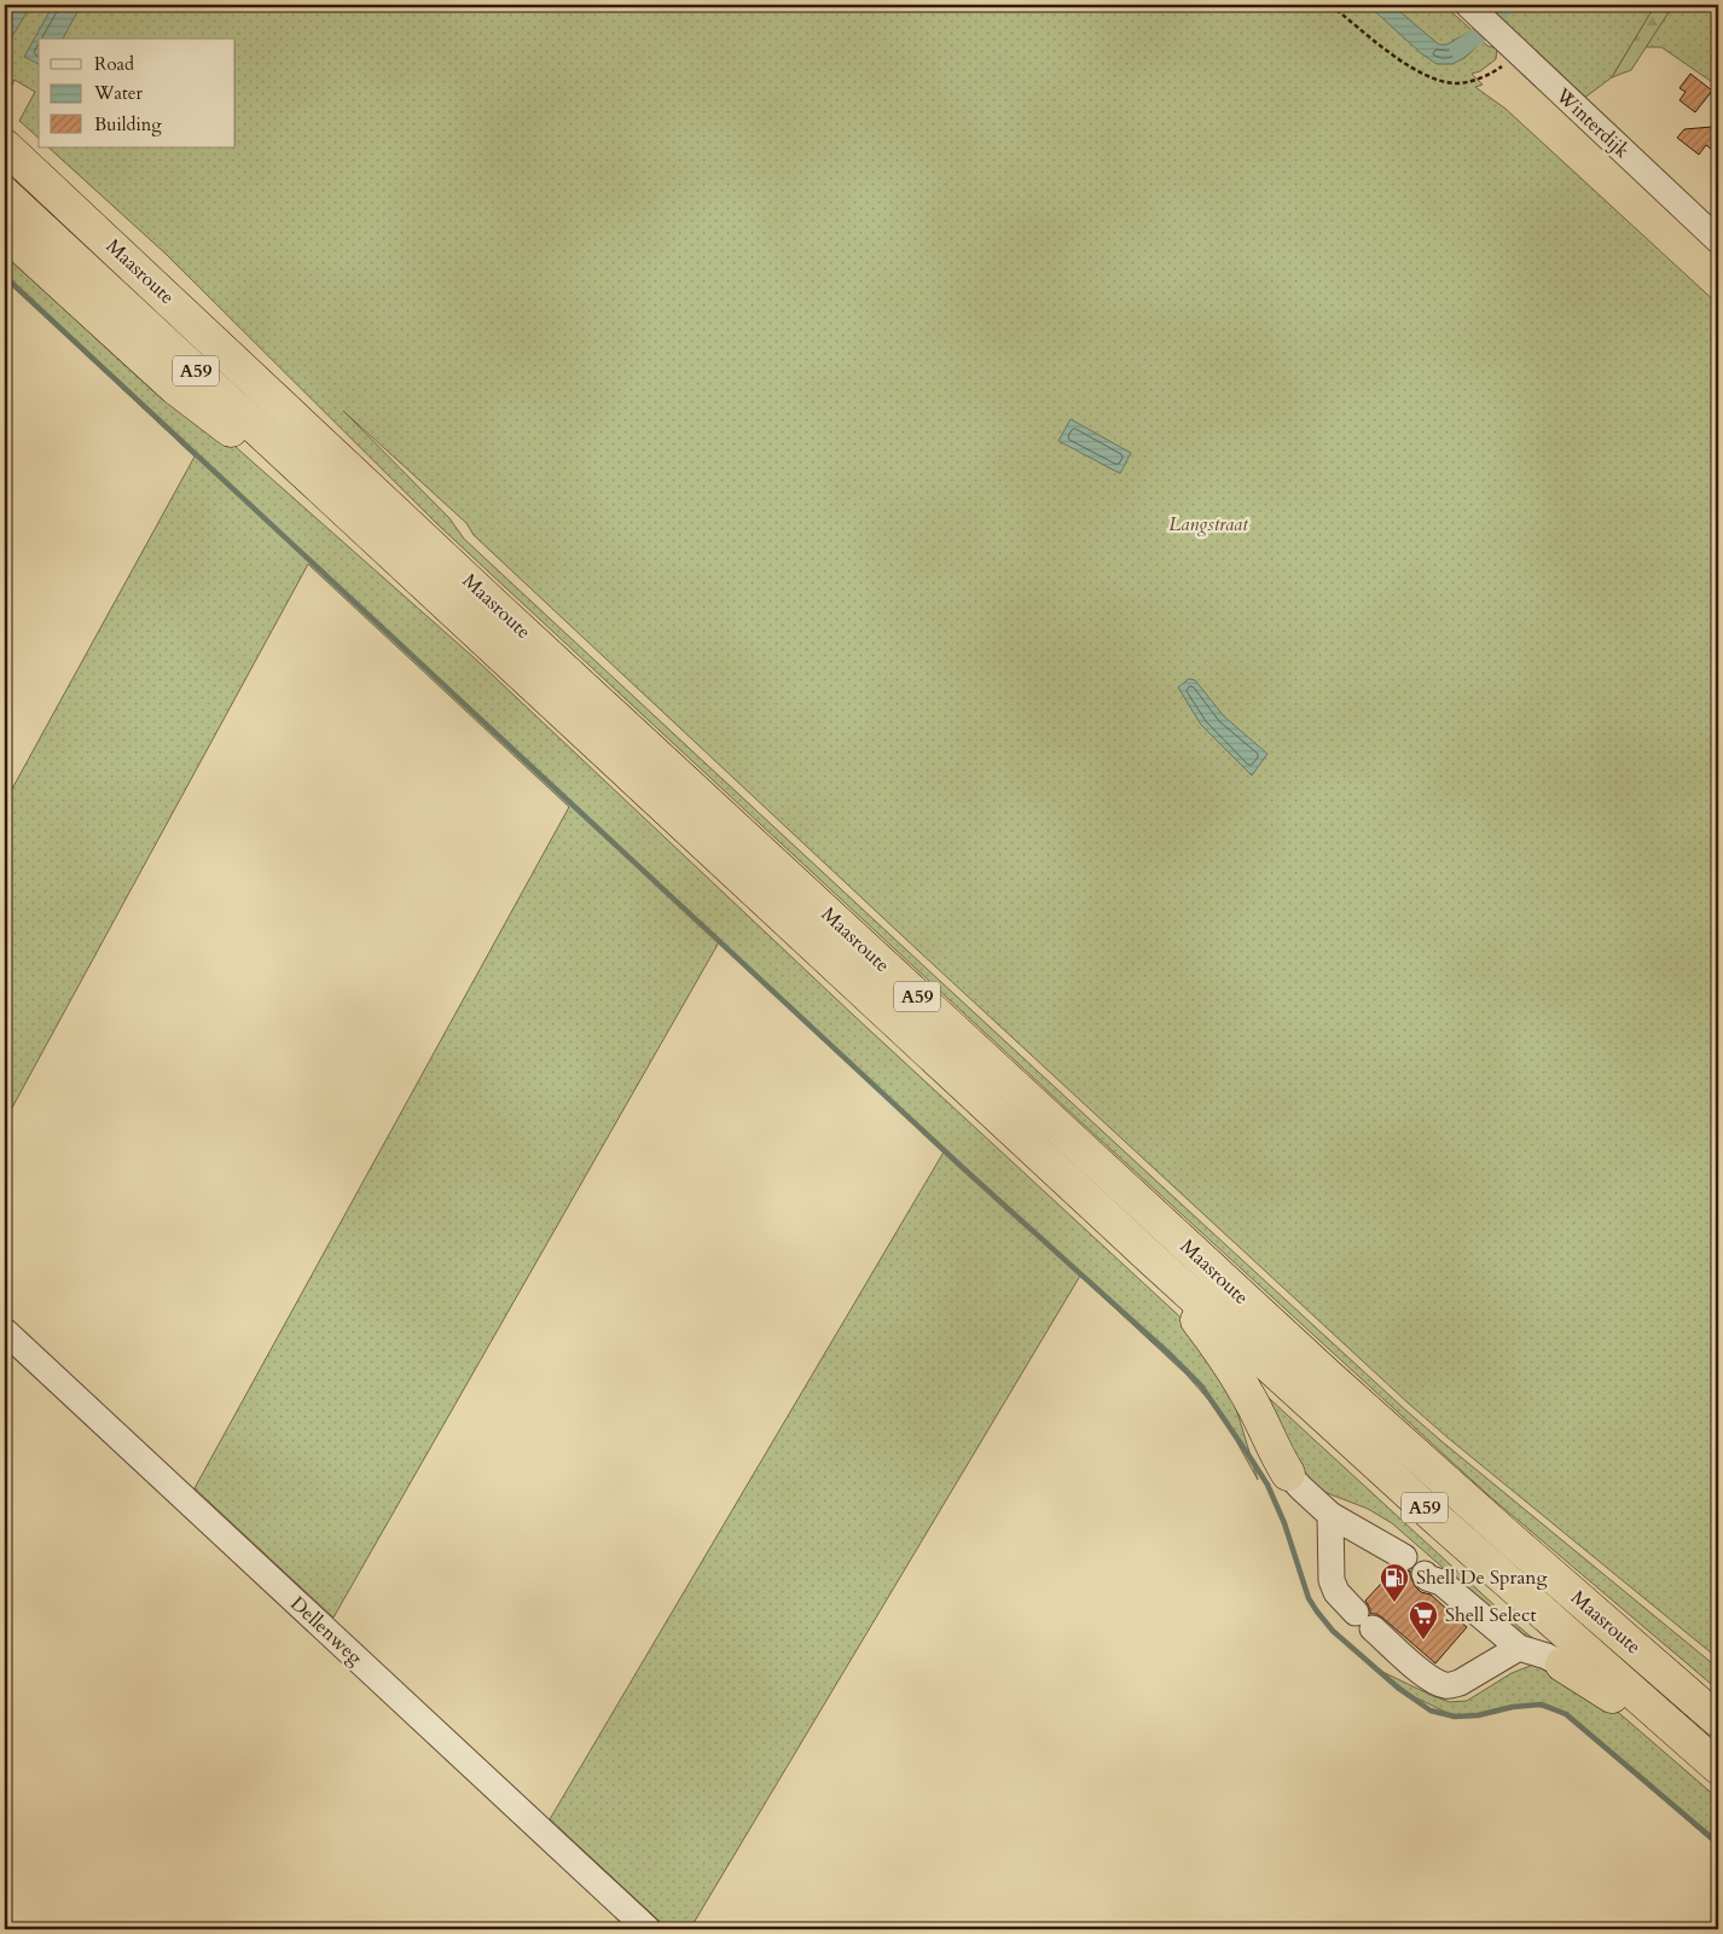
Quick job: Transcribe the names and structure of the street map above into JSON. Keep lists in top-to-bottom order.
{
  "streets": {
    "highway": ["Maasroute", "A59"],
    "street": ["Winterdijk", "Dellenweg"]
  },
  "crossings": [
    ["Maasroute", "A59"]
  ],
  "parks": ["Langstraat"],
  "places": {
    "fuel station": ["Shell De Sprang"],
    "supermarket": ["Shell Select"]
  },
  "legend": ["Road", "Water", "Building"]
}
